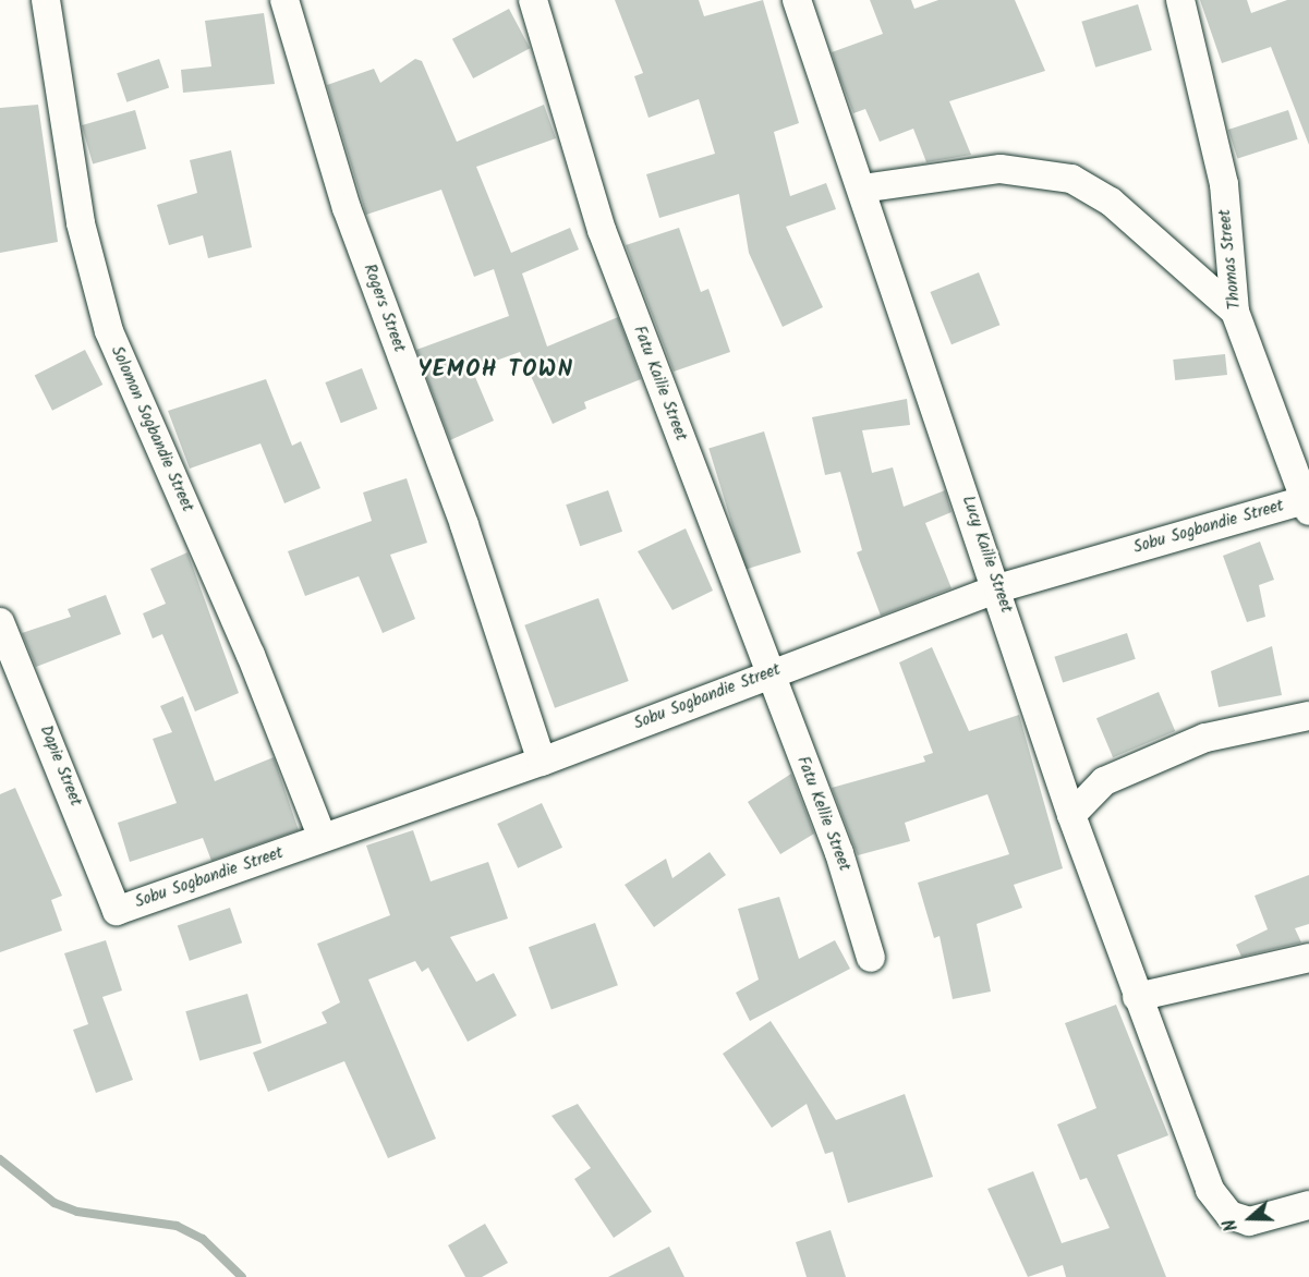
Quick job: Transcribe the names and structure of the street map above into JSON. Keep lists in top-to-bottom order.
{
  "streets": {
    "street": [
      "Thomas Street",
      "Rogers Street",
      "Fatu Kailie Street",
      "Solomon Sogbandie Street",
      "Sobu Sogbandie Street",
      "Lucy Kailie Street",
      "Dapie Street",
      "Fatu Kellie Street"
    ]
  },
  "crossings": [
    ["Thomas Street", "Sobu Sogbandie Street"],
    ["Rogers Street", "Sobu Sogbandie Street"],
    ["Fatu Kailie Street", "Sobu Sogbandie Street"],
    ["Fatu Kailie Street", "Fatu Kellie Street"],
    ["Solomon Sogbandie Street", "Sobu Sogbandie Street"],
    ["Sobu Sogbandie Street", "Lucy Kailie Street"],
    ["Sobu Sogbandie Street", "Dapie Street"],
    ["Sobu Sogbandie Street", "Fatu Kellie Street"]
  ],
  "districts": ["YEMOH TOWN"],
  "north": "left"
}
